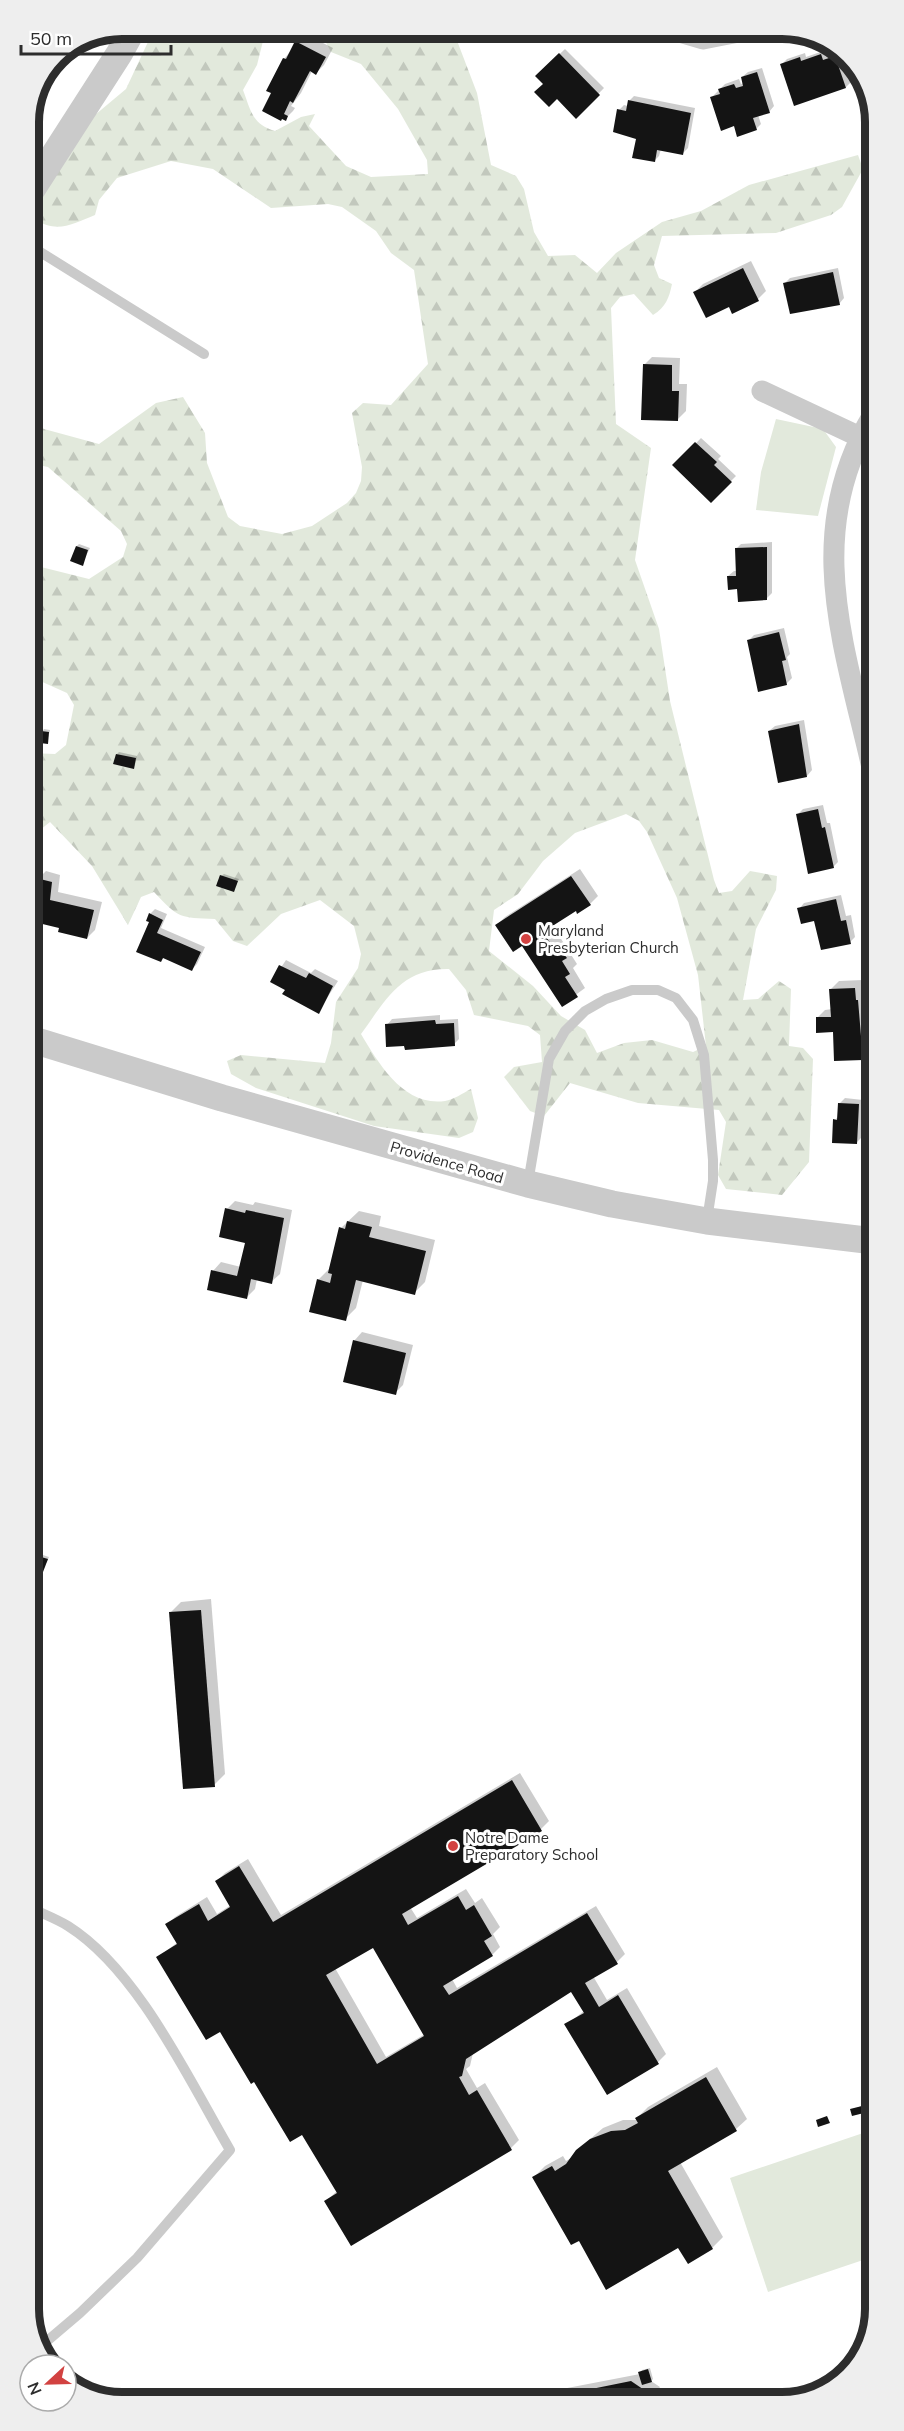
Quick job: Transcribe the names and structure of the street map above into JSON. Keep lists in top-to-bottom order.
{
  "streets": {
    "street": ["Providence Road"]
  },
  "places": ["Maryland Presbyterian Church", "Notre Dame Preparatory School"],
  "scale_bar": "50 m",
  "north": "left"
}
